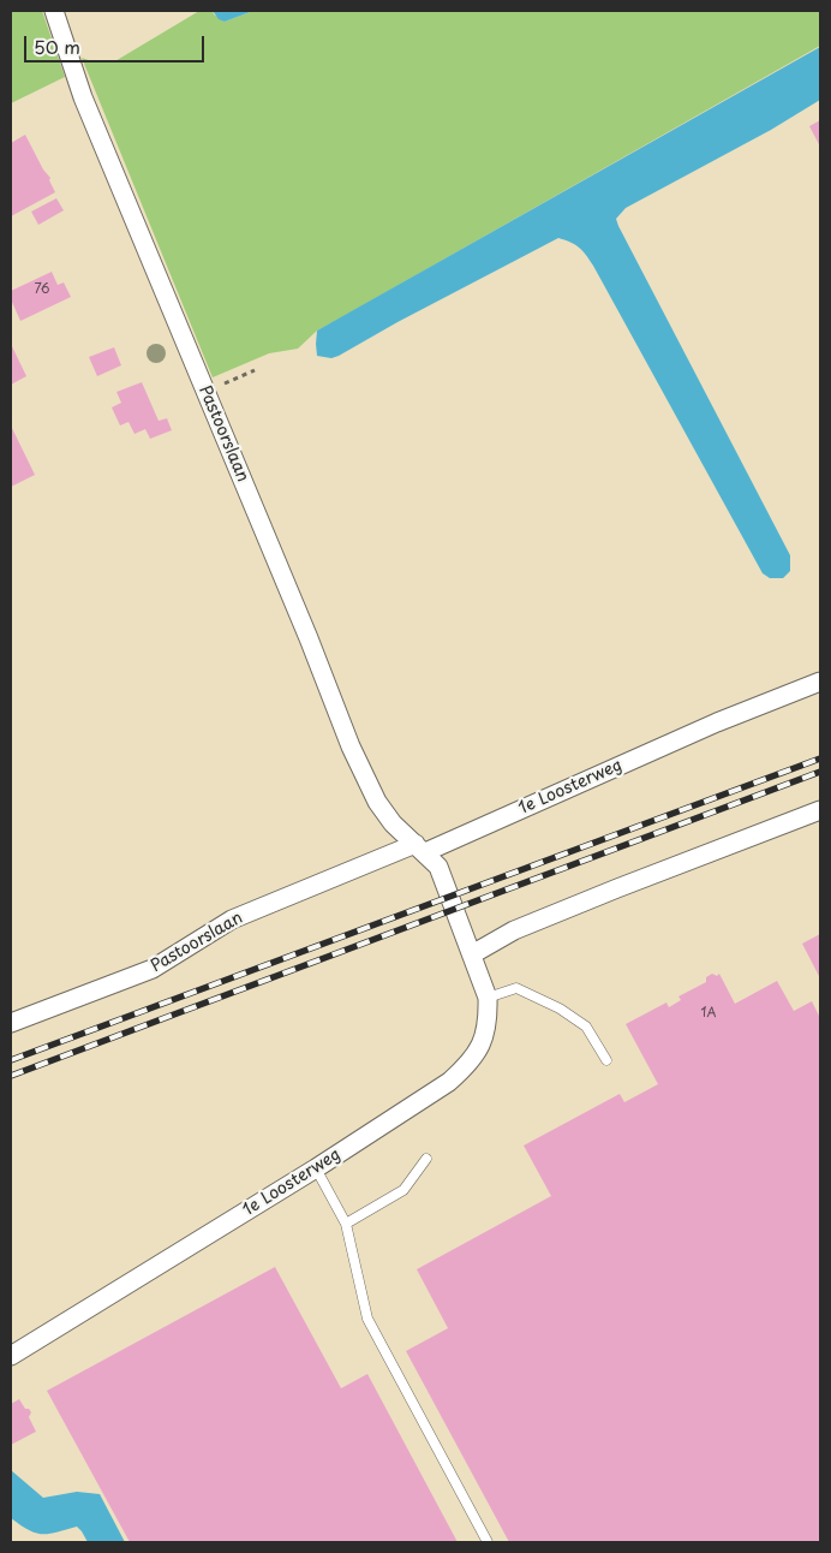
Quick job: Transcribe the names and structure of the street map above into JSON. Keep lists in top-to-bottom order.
{
  "streets": {
    "street": ["Pastoorslaan", "1e Loosterweg"]
  },
  "crossings": [
    ["Pastoorslaan", "1e Loosterweg"]
  ],
  "house_numbers": ["76", "1A"],
  "scale_bar": "50 m"
}
